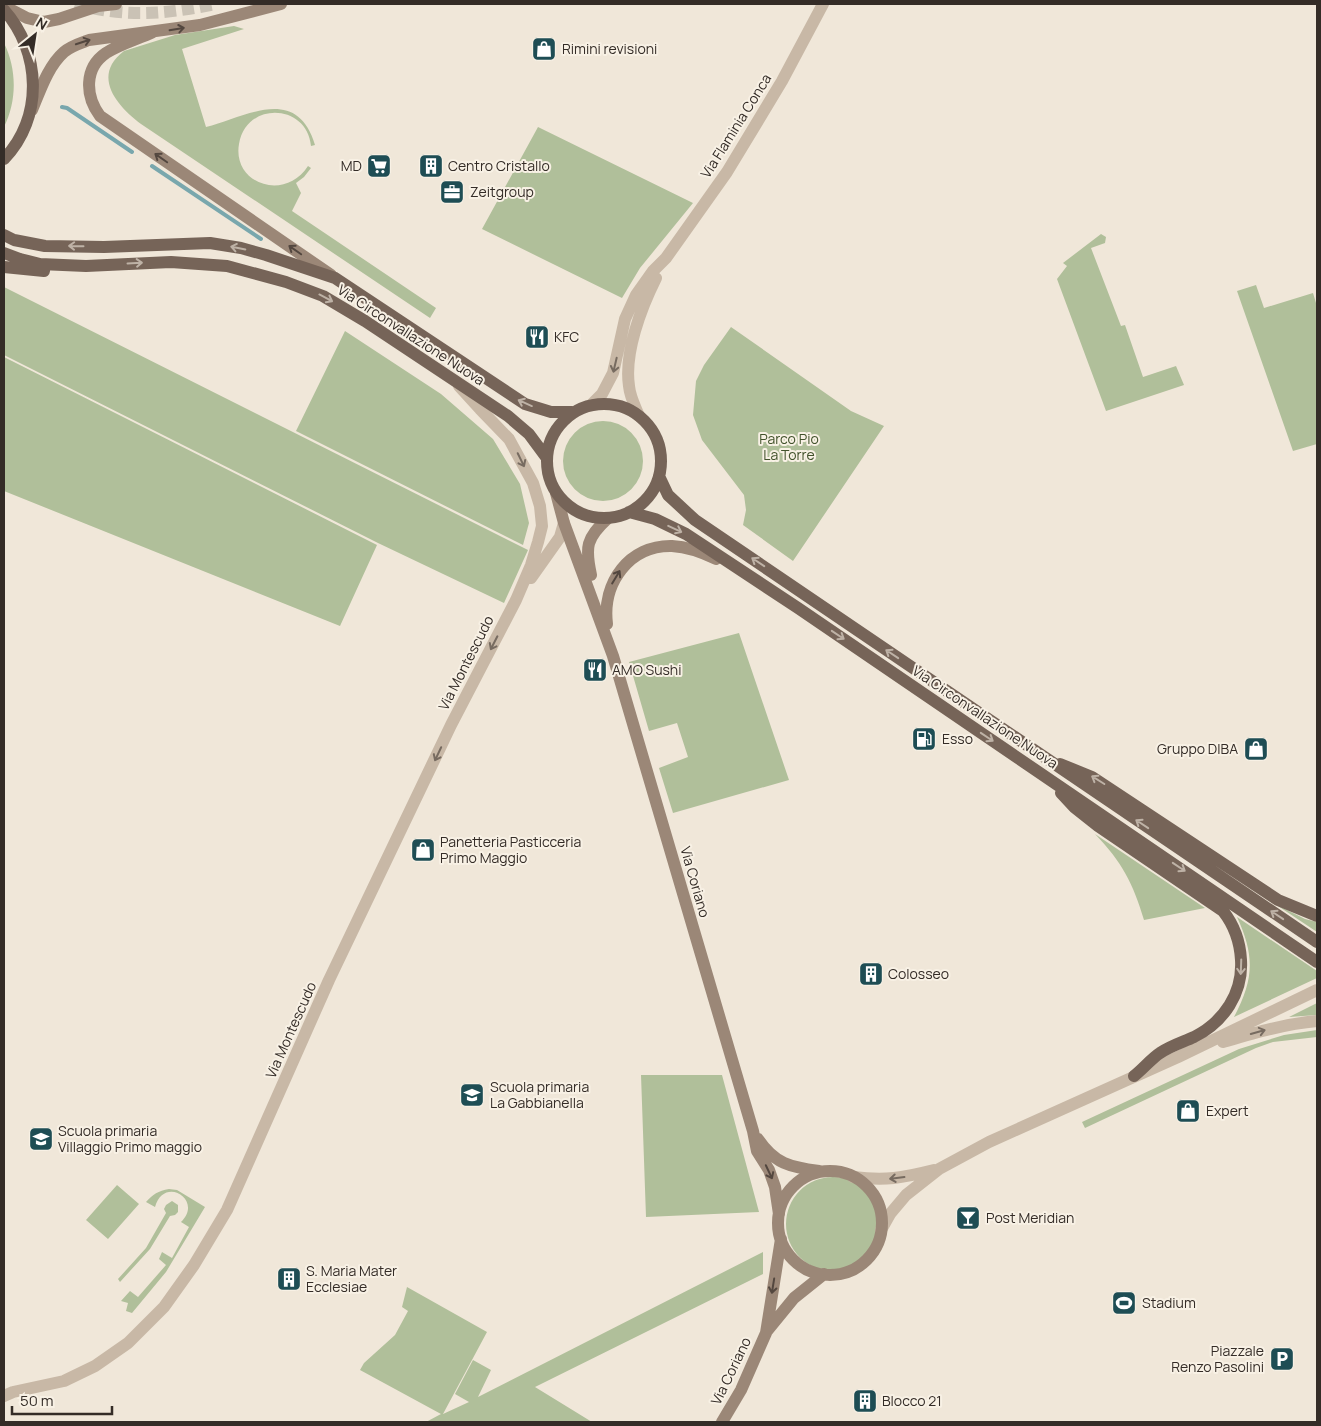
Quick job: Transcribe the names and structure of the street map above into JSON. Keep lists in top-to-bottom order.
{
  "streets": {
    "main road": ["Via Circonvallazione Nuova", "Via Coriano"],
    "street": ["Via Flaminia Conca", "Via Montescudo"]
  },
  "crossings": [
    ["Via Flaminia Conca", "Via Circonvallazione Nuova"],
    ["Via Flaminia Conca", "Via Coriano"],
    ["Via Circonvallazione Nuova", "Via Montescudo"],
    ["Via Circonvallazione Nuova", "Via Coriano"],
    ["Via Montescudo", "Via Coriano"]
  ],
  "one_way": ["Via Montescudo"],
  "parks": ["Parco Pio La Torre"],
  "places": {
    "shop": [
      "Rimini revisioni",
      "Gruppo DIBA",
      "Panetteria Pasticceria Primo Maggio",
      "Expert"
    ],
    "supermarket": ["MD"],
    "building": [
      "Centro Cristallo",
      "Colosseo",
      "S. Maria Mater Ecclesiae",
      "Blocco 21"
    ],
    "office": ["Zeitgroup"],
    "restaurant": ["KFC", "AMO Sushi"],
    "fuel station": ["Esso"],
    "school or university": ["Scuola primaria La Gabbianella", "Scuola primaria Villaggio Primo maggio"],
    "bar": ["Post Meridian"],
    "sports": ["Stadium"],
    "parking": ["Piazzale Renzo Pasolini"]
  },
  "scale_bar": "50 m",
  "north": "top right"
}
